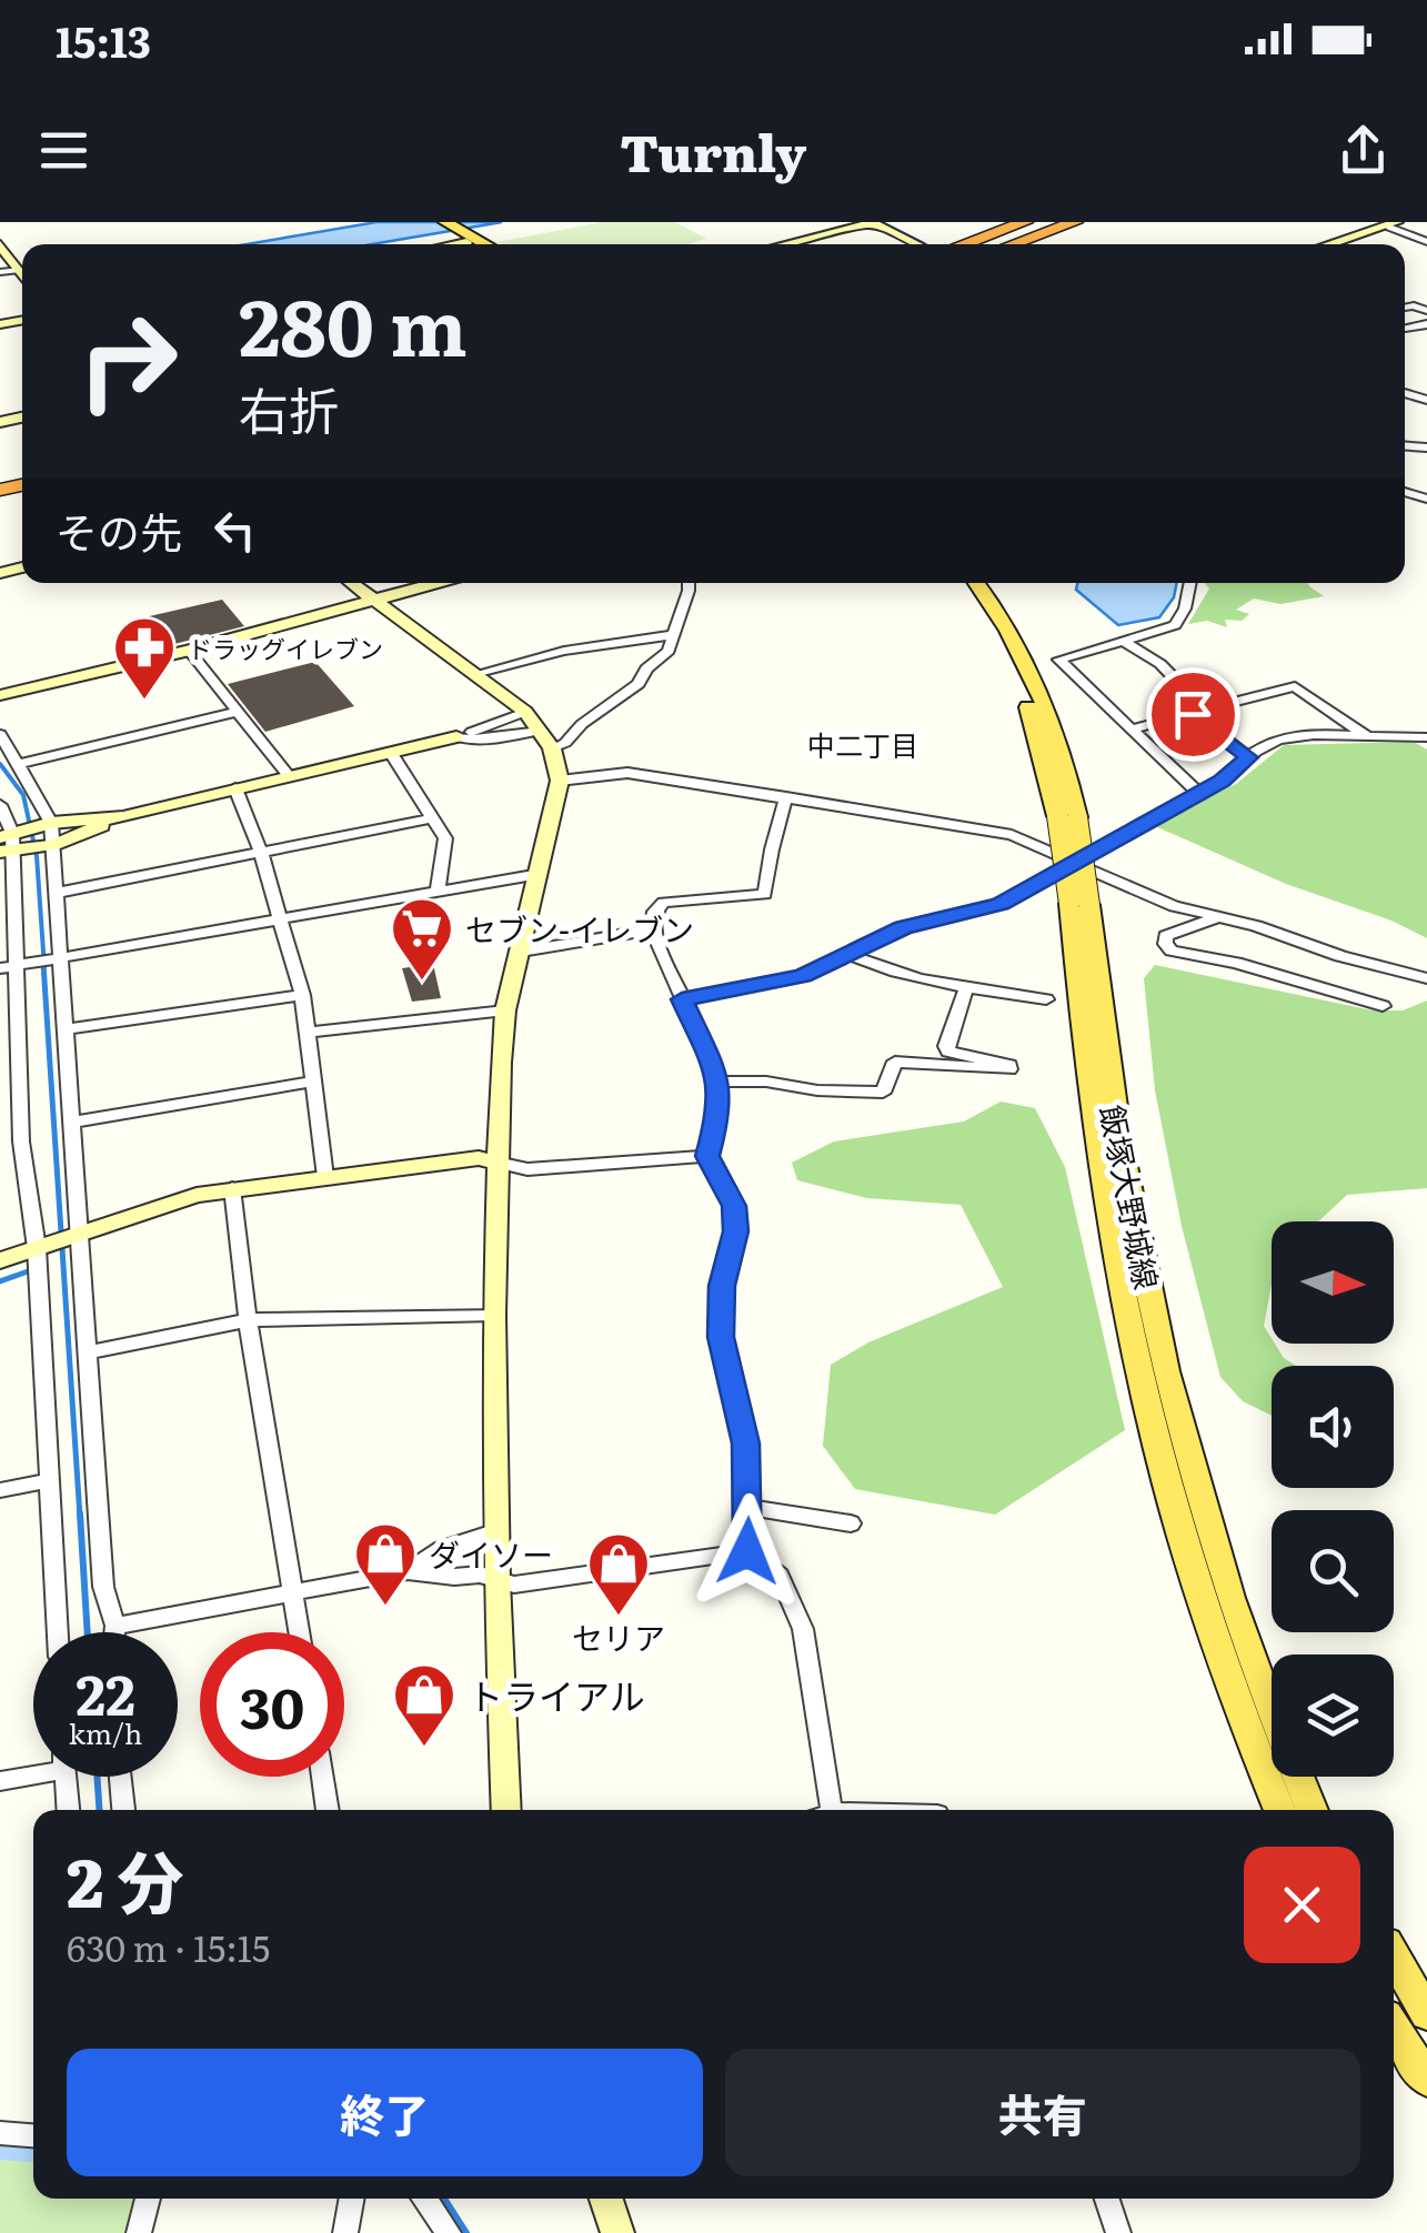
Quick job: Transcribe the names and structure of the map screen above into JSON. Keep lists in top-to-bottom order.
{
  "streets": {
    "main road": ["飯塚大野城線"]
  },
  "districts": ["中二丁目"],
  "places": {
    "pharmacy": ["ドラッグイレブン"],
    "supermarket": ["セブン-イレブン"],
    "shop": ["ダイソー", "セリア", "トライアル"]
  },
  "north": "right",
  "page": {
    "status": "15:13",
    "header": "Turnly",
    "turn": ["280 m", "右折"],
    "then": "その先",
    "speed": "22 km/h",
    "limit": "30",
    "heading": ["2 分", "630 m · 15:15"],
    "buttons": ["終了", "共有"]
  }
}
